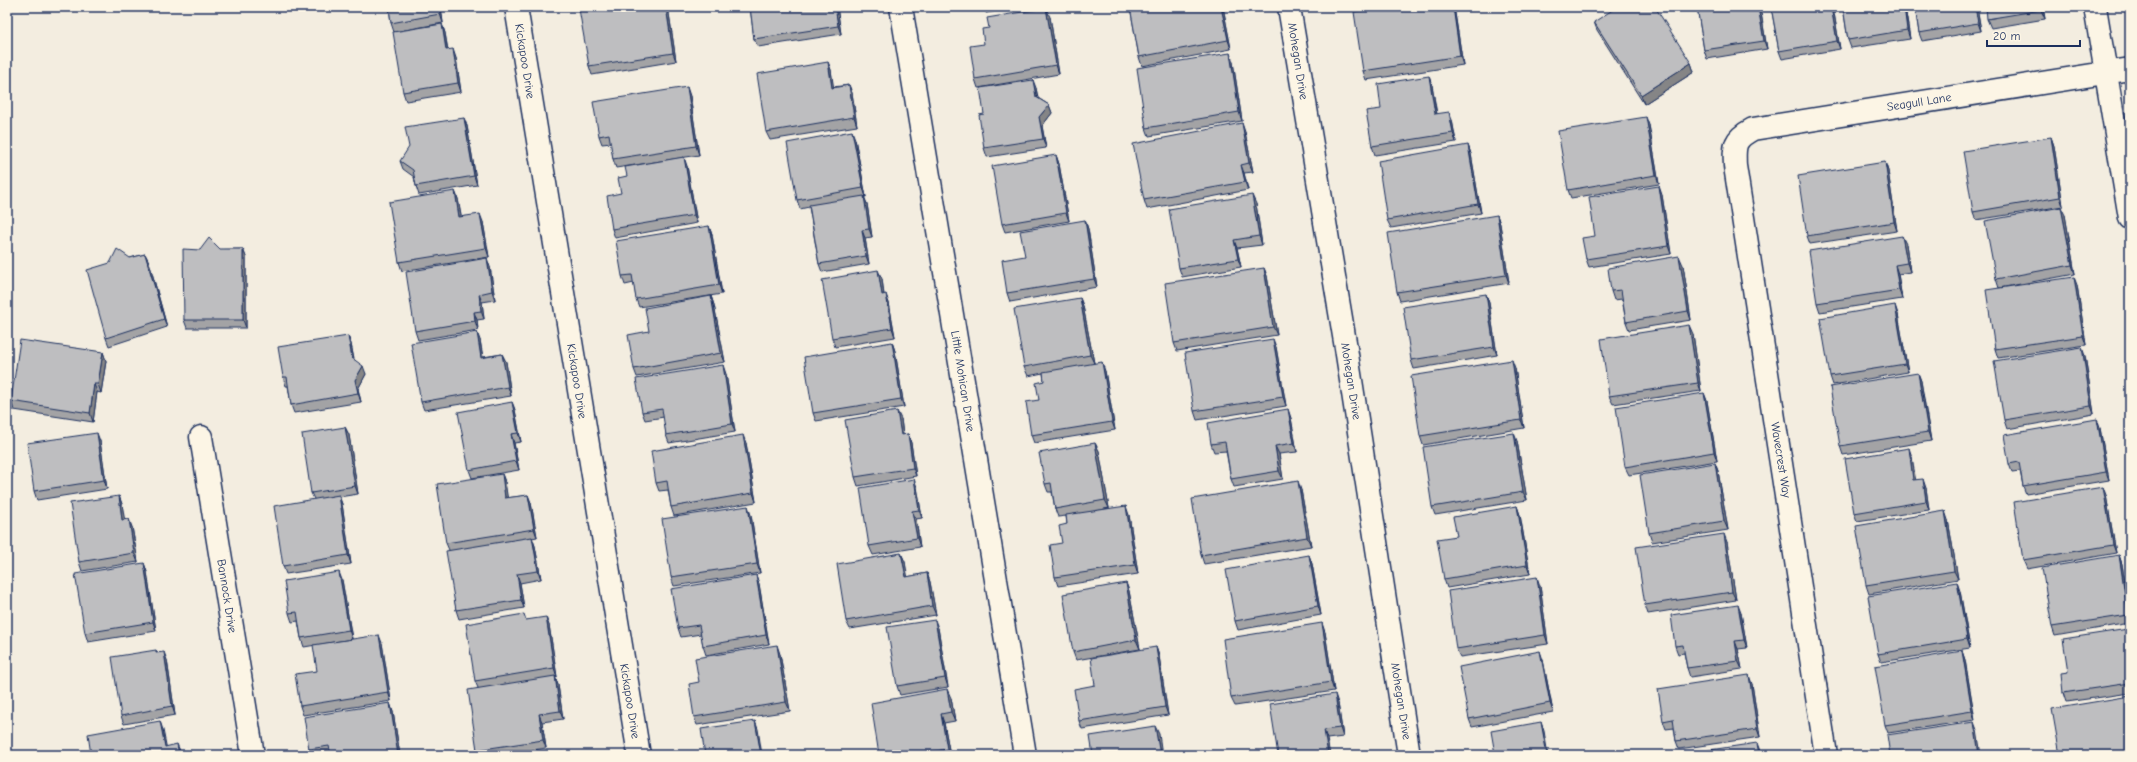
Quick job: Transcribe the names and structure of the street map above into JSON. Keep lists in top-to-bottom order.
{
  "streets": {
    "street": [
      "Kickapoo Drive",
      "Mohegan Drive",
      "Seagull Lane",
      "Little Mohican Drive",
      "Wavecrest Way",
      "Bannock Drive"
    ]
  },
  "crossings": [
    ["Seagull Lane", "Wavecrest Way"]
  ],
  "scale_bar": "20 m"
}
